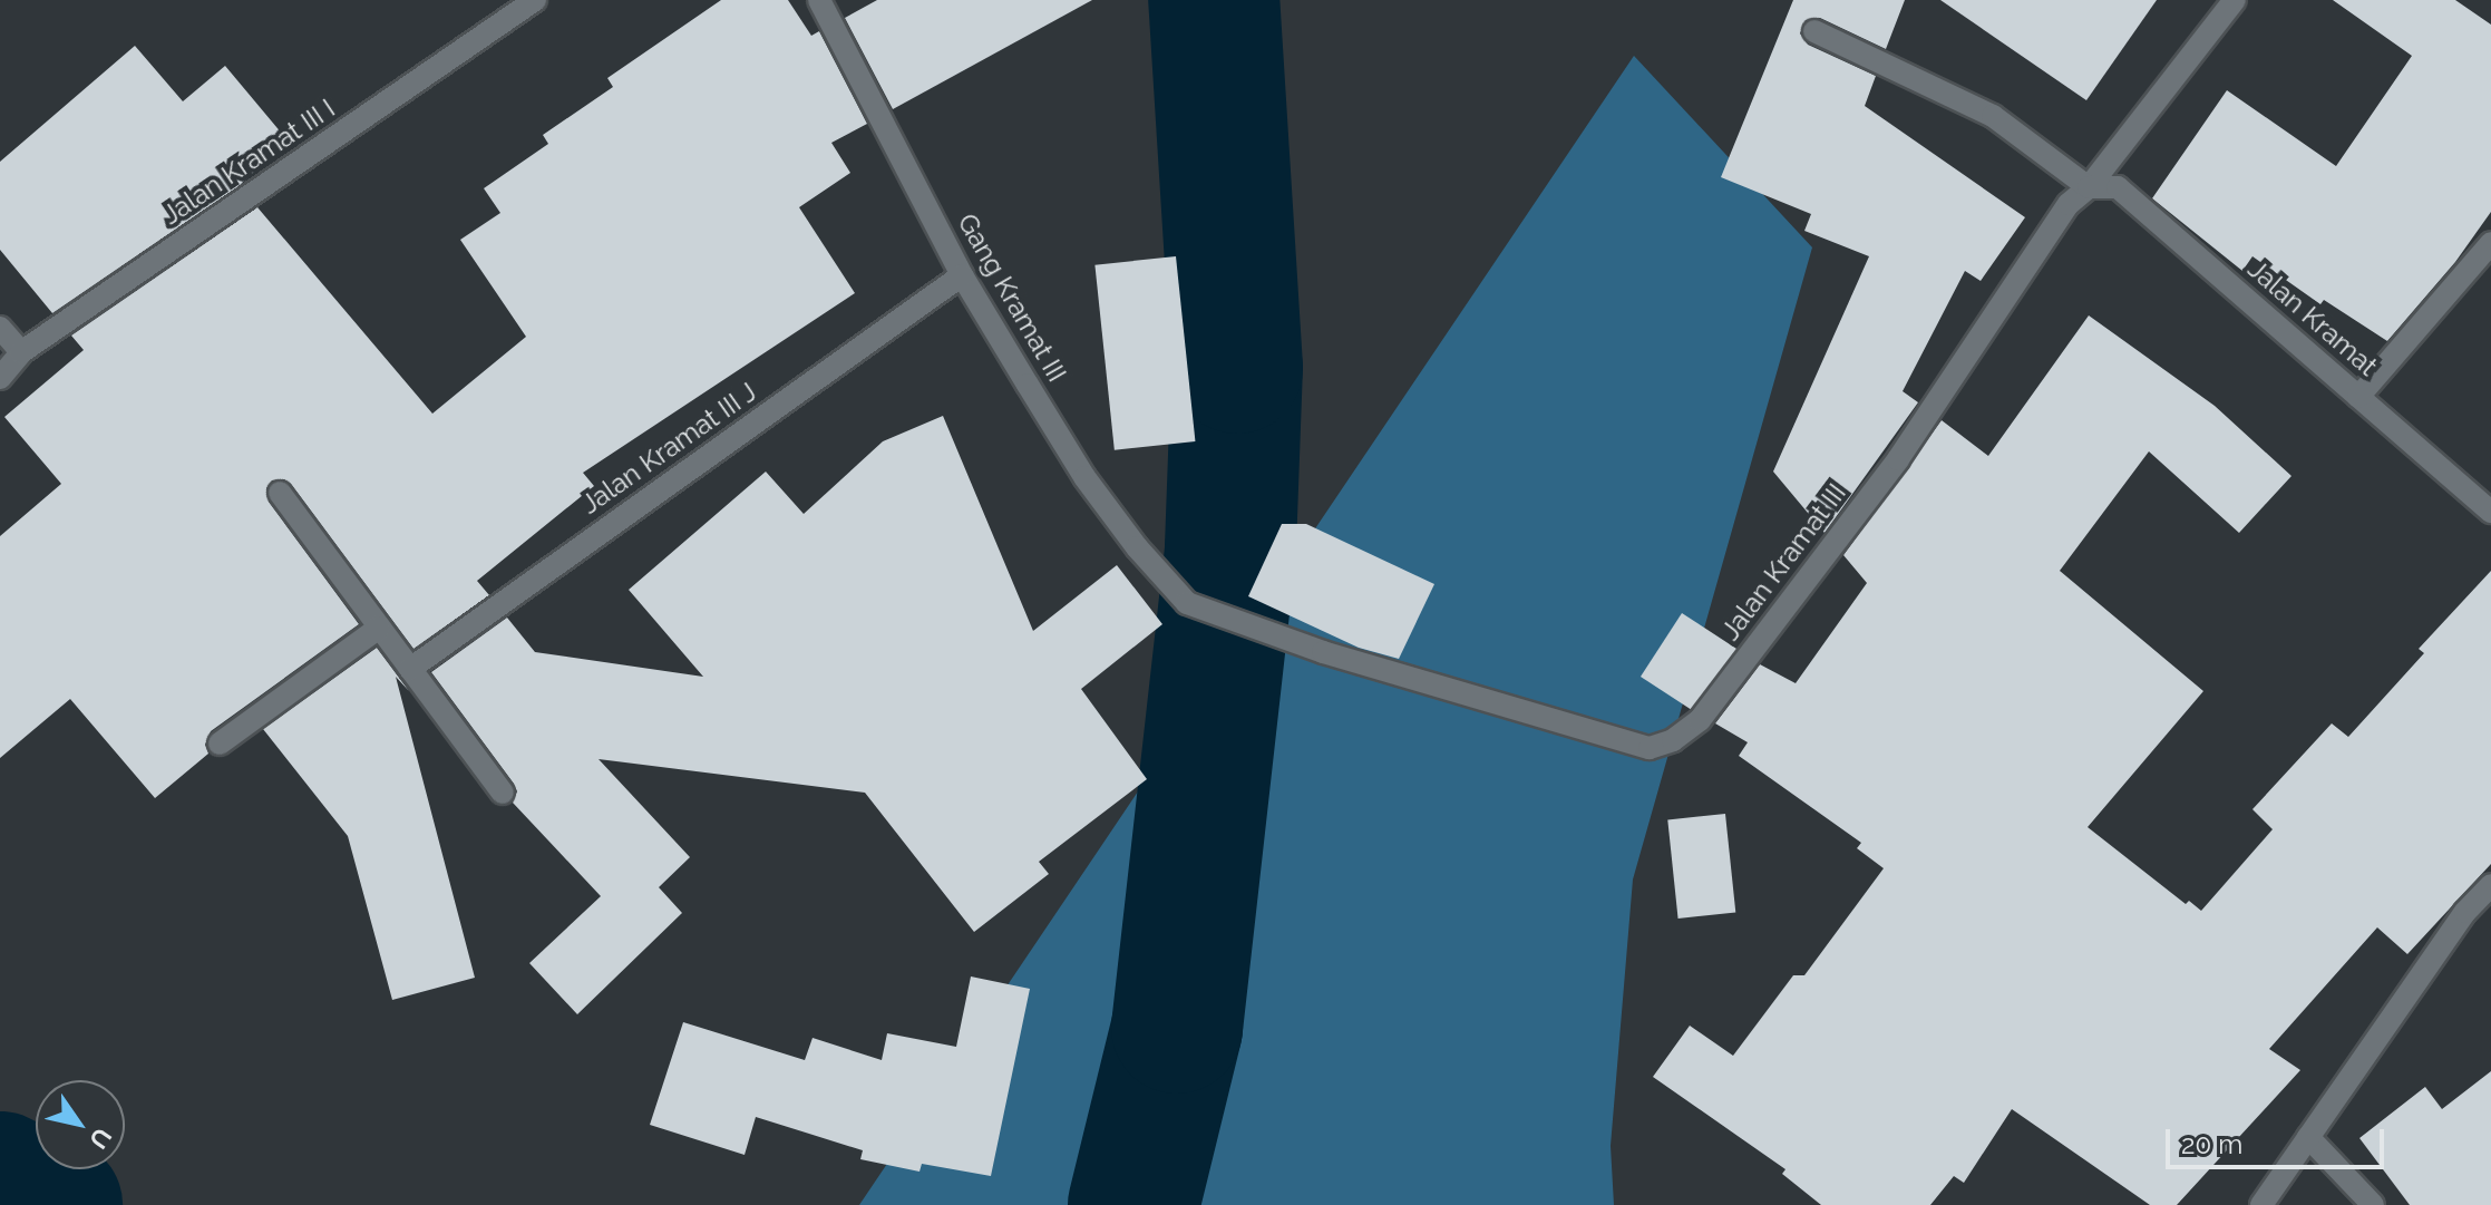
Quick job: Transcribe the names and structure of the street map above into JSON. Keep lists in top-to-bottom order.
{
  "streets": {
    "street": [
      "Jalan Kramat III I",
      "Gang Kramat III",
      "Jalan Kramat",
      "Jalan Kramat III J",
      "Jalan Kramat III"
    ]
  },
  "crossings": [
    ["Gang Kramat III", "Jalan Kramat III J"],
    ["Gang Kramat III", "Jalan Kramat III"],
    ["Jalan Kramat", "Jalan Kramat III"]
  ],
  "scale_bar": "20 m",
  "north": "bottom right"
}
